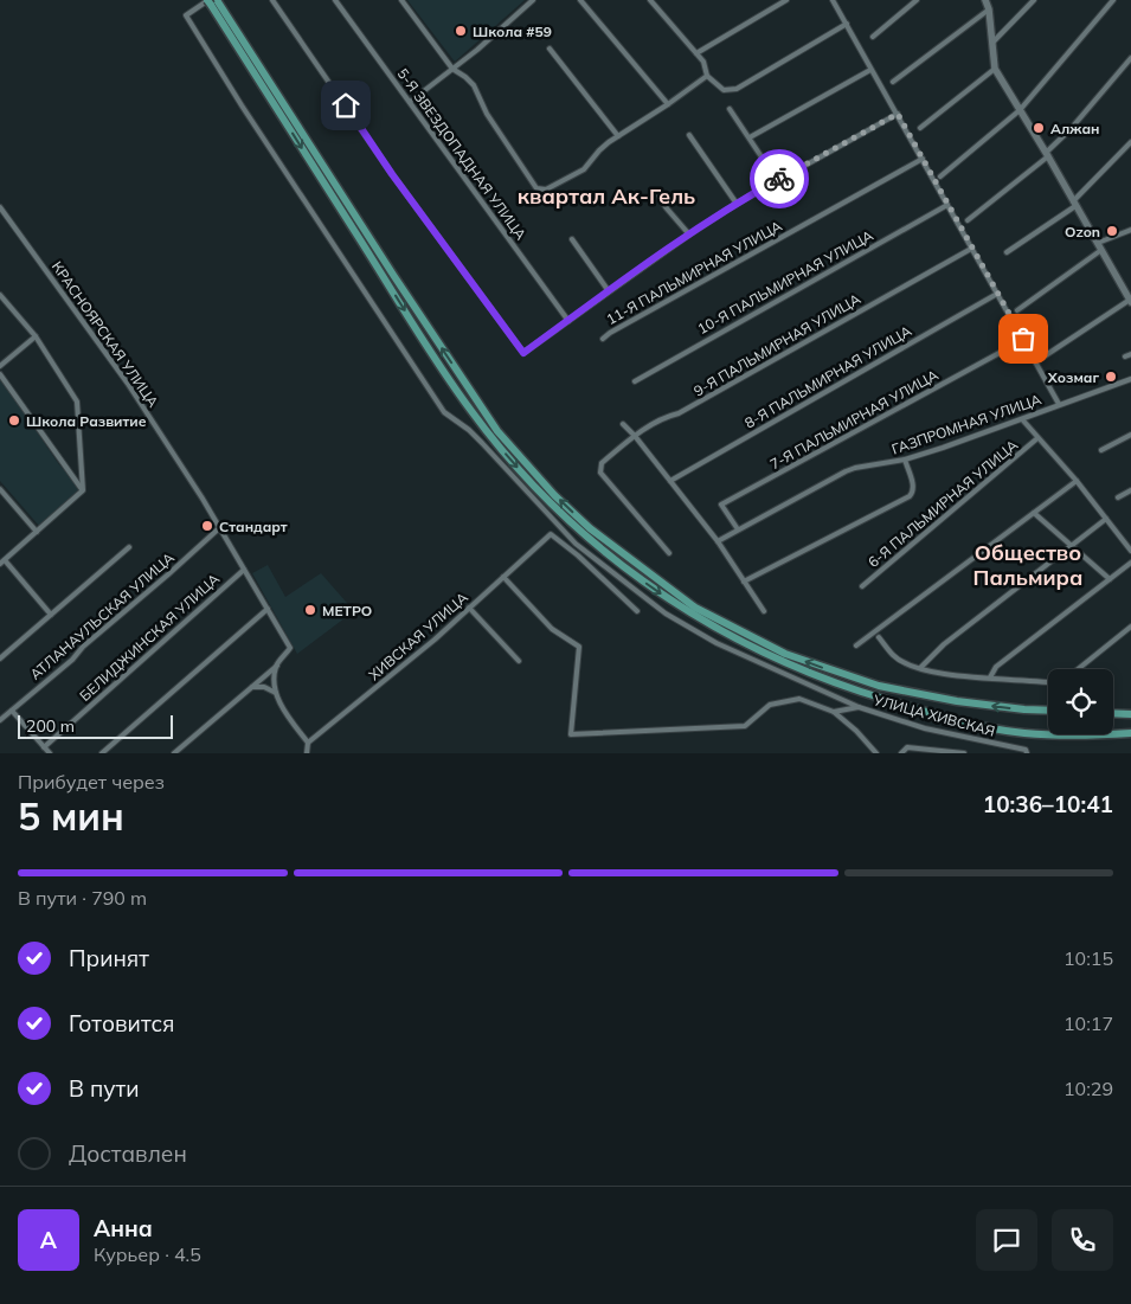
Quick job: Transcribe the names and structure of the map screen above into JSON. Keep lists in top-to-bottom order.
{
  "streets": {
    "street": [
      "5-Я ЗВЕЗДОПАДНАЯ УЛИЦА",
      "11-Я ПАЛЬМИРНАЯ УЛИЦА",
      "10-Я ПАЛЬМИРНАЯ УЛИЦА",
      "КРАСНОЯРСКАЯ УЛИЦА",
      "9-Я ПАЛЬМИРНАЯ УЛИЦА",
      "8-Я ПАЛЬМИРНАЯ УЛИЦА",
      "7-Я ПАЛЬМИРНАЯ УЛИЦА",
      "ГАЗПРОМНАЯ УЛИЦА",
      "6-Я ПАЛЬМИРНАЯ УЛИЦА",
      "АТЛАНАУЛЬСКАЯ УЛИЦА",
      "ХИВСКАЯ УЛИЦА",
      "БЕЛИДЖИНСКАЯ УЛИЦА",
      "УЛИЦА ХИВСКАЯ"
    ]
  },
  "crossings": [
    ["КРАСНОЯРСКАЯ УЛИЦА", "АТЛАНАУЛЬСКАЯ УЛИЦА"],
    ["КРАСНОЯРСКАЯ УЛИЦА", "ХИВСКАЯ УЛИЦА"],
    ["КРАСНОЯРСКАЯ УЛИЦА", "БЕЛИДЖИНСКАЯ УЛИЦА"],
    ["7-Я ПАЛЬМИРНАЯ УЛИЦА", "ГАЗПРОМНАЯ УЛИЦА"]
  ],
  "districts": ["квартал Ак-Гель", "Общество Пальмира"],
  "places": [
    "Школа #59",
    "Алжан",
    "Ozon",
    "Хозмаг",
    "Школа Развитие",
    "Стандарт",
    "МЕТРО"
  ],
  "scale_bar": "200 m",
  "page": {
    "scale": "200 m",
    "heading": ["5 мин", "Прибудет через", "10:36–10:41"],
    "panel": ["Анна", "Курьер · 4.5"],
    "bar": "В пути · 790 m",
    "list": [
      ["Принят", "10:15"],
      ["Готовится", "10:17"],
      ["В пути", "10:29"],
      "Доставлен"
    ],
    "round": "А"
  }
}
